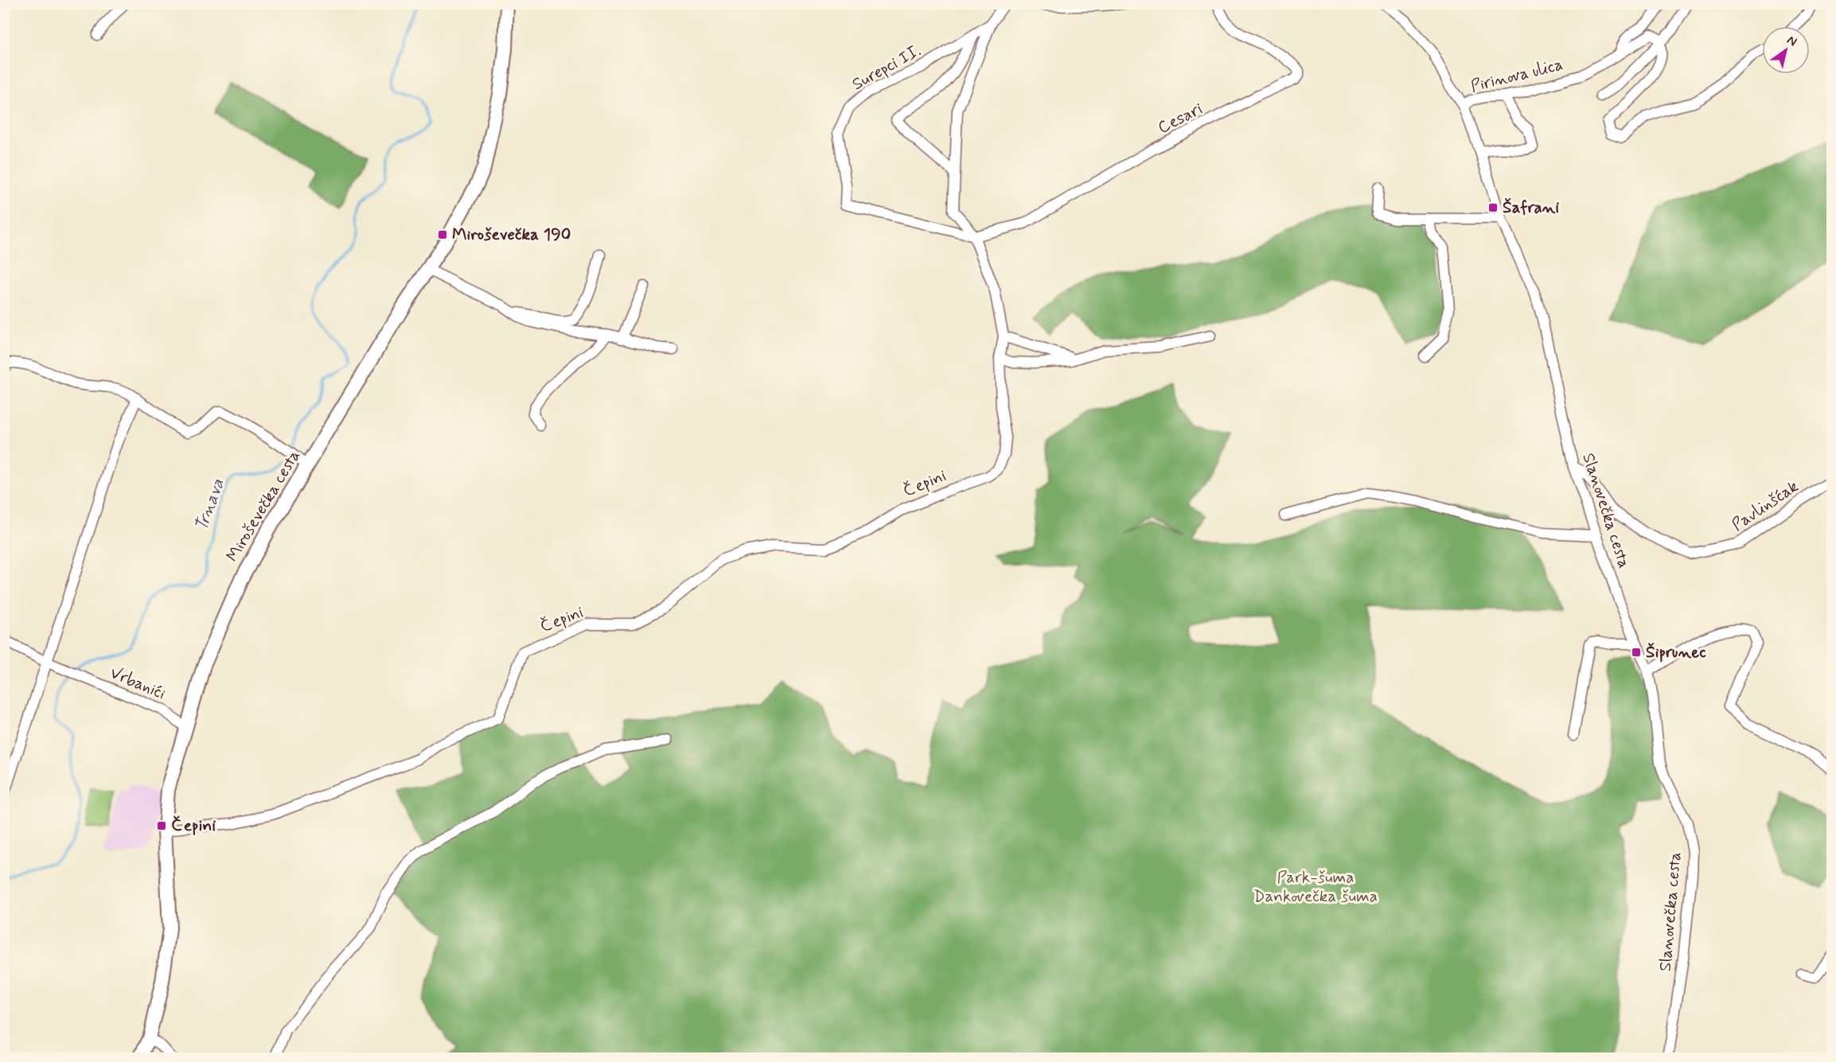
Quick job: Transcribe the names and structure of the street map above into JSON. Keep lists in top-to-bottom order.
{
  "streets": {
    "main road": ["Miroševečka cesta"],
    "street": [
      "Surepci II.",
      "Pirinova ulica",
      "Cesari",
      "Čepini",
      "Pavlinšćak",
      "Slanovečka cesta",
      "Vrbanići"
    ]
  },
  "crossings": [
    ["Surepci II.", "Cesari"],
    ["Pirinova ulica", "Slanovečka cesta"],
    ["Čepini", "Miroševečka cesta"],
    ["Miroševečka cesta", "Vrbanići"],
    ["Pavlinšćak", "Slanovečka cesta"]
  ],
  "water": ["Trnava"],
  "parks": ["Park-šuma Dankovečka šuma"],
  "places": {
    "transit": [
      "Šafrani",
      "Miroševečka 190",
      "Šiprunec",
      "Čepini"
    ]
  },
  "north": "top right"
}
